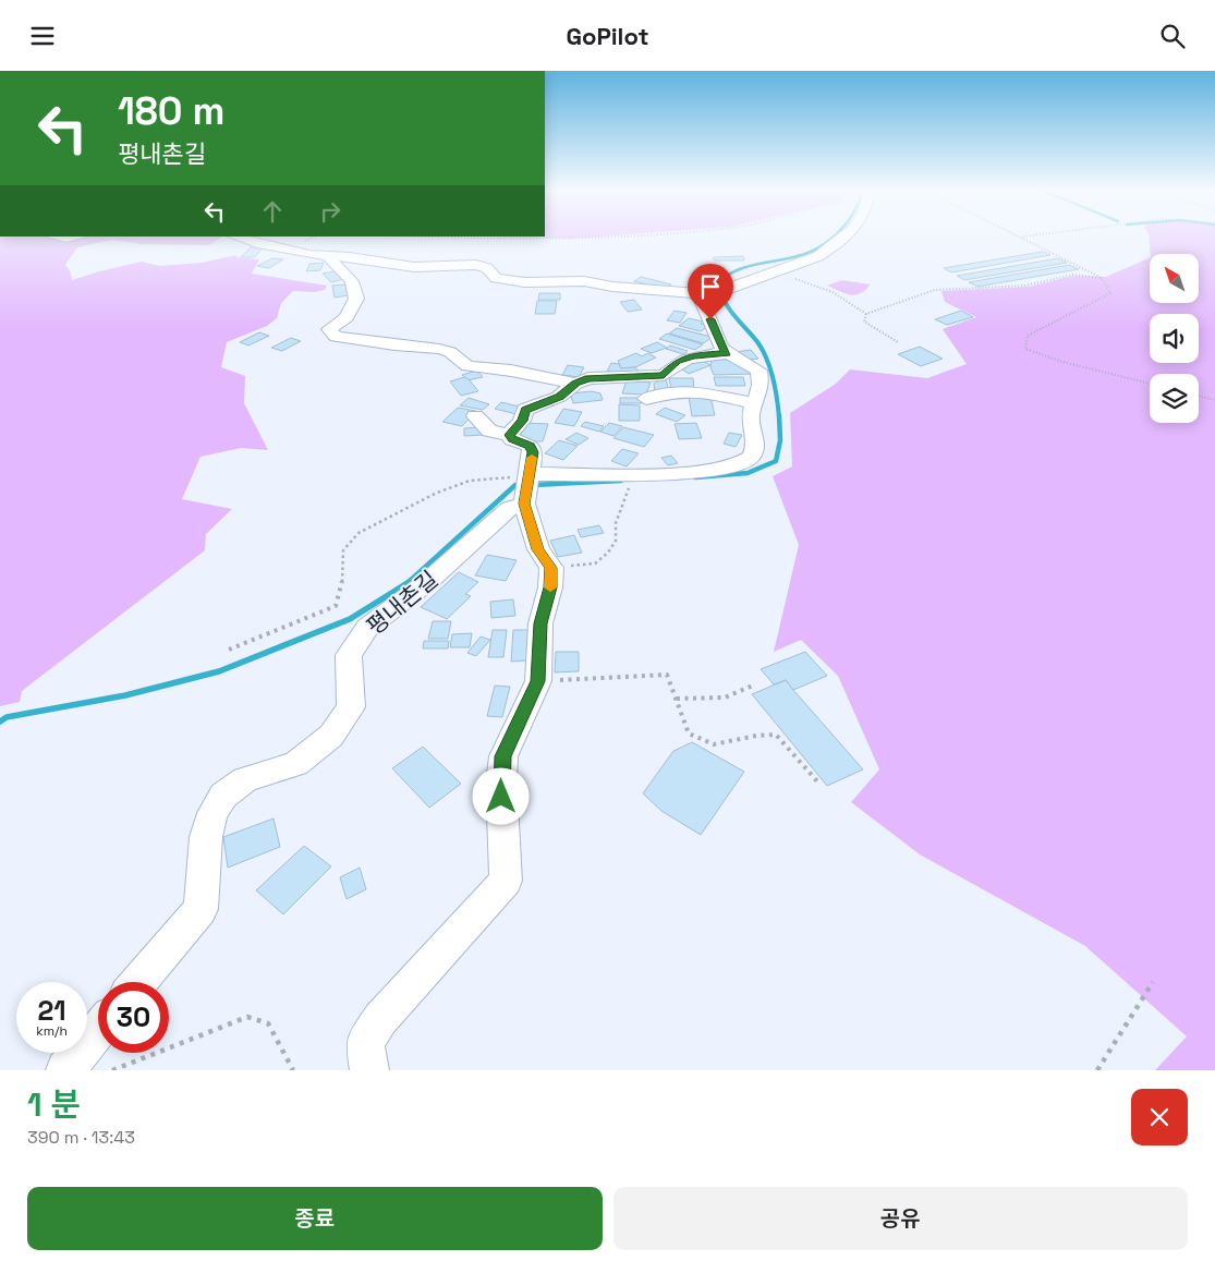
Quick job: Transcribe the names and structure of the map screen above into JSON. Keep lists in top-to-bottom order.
{
  "streets": {
    "street": ["평내촌길"]
  },
  "north": "top left",
  "page": {
    "header": "GoPilot",
    "turn": ["180 m", "평내촌길"],
    "speed": "21 km/h",
    "limit": "30",
    "heading": ["1 분", "390 m · 13:43"],
    "buttons": ["종료", "공유"]
  }
}
